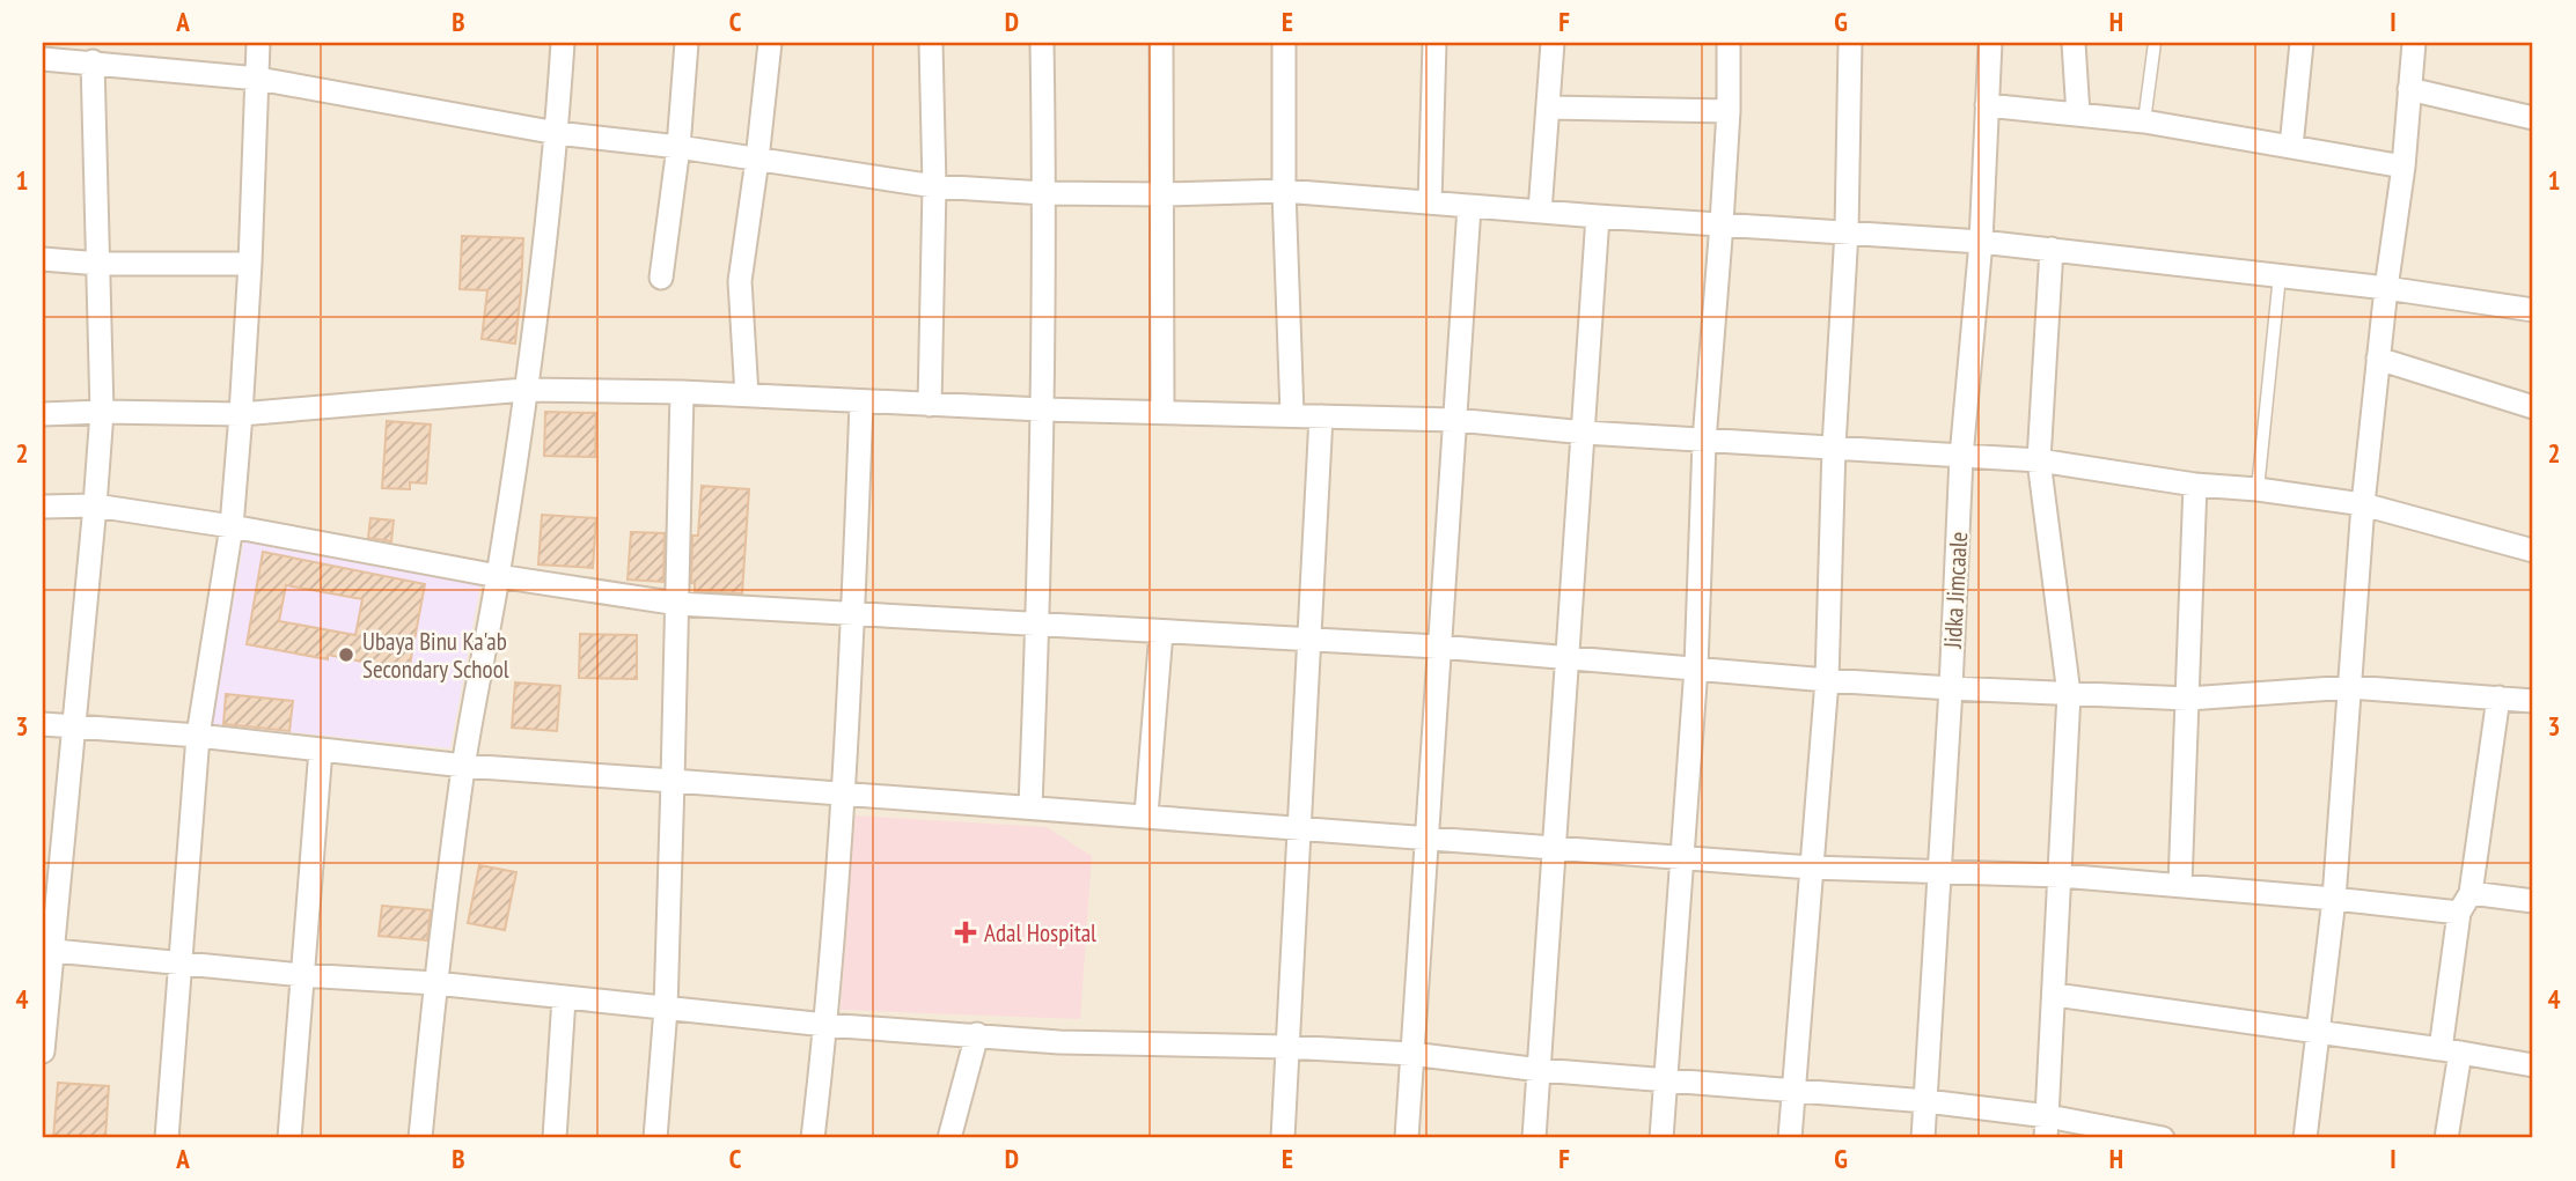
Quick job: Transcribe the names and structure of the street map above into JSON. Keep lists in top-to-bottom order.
{
  "streets": {
    "street": ["Jidka Jimcaale"]
  },
  "places": {
    "other": ["Ubaya Binu Ka'ab Secondary School"],
    "health": ["Adal Hospital"]
  },
  "grid": {
    "columns": [
      "A",
      "B",
      "C",
      "D",
      "E",
      "F",
      "G",
      "H",
      "I"
    ],
    "rows": [
      "1",
      "2",
      "3",
      "4"
    ]
  }
}
